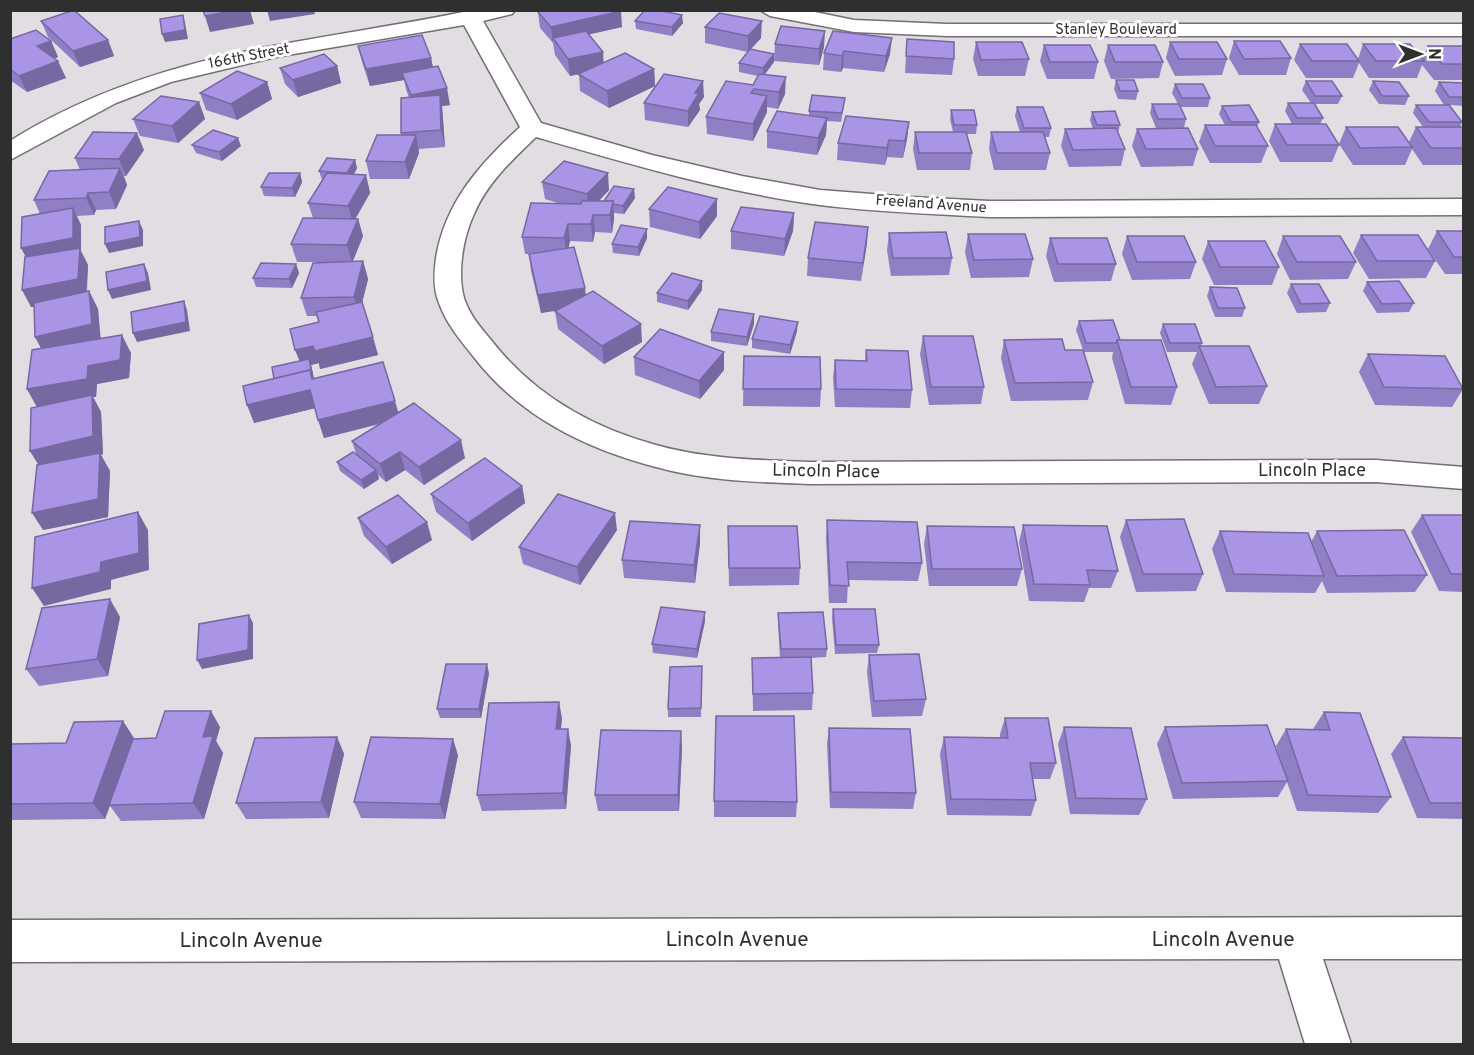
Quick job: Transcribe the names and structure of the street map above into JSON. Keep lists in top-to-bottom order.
{
  "streets": {
    "street": [
      "Stanley Boulevard",
      "166th Street",
      "Freeland Avenue",
      "Lincoln Place",
      "Lincoln Avenue"
    ]
  },
  "crossings": [
    ["Freeland Avenue", "Lincoln Place"]
  ],
  "north": "right"
}
